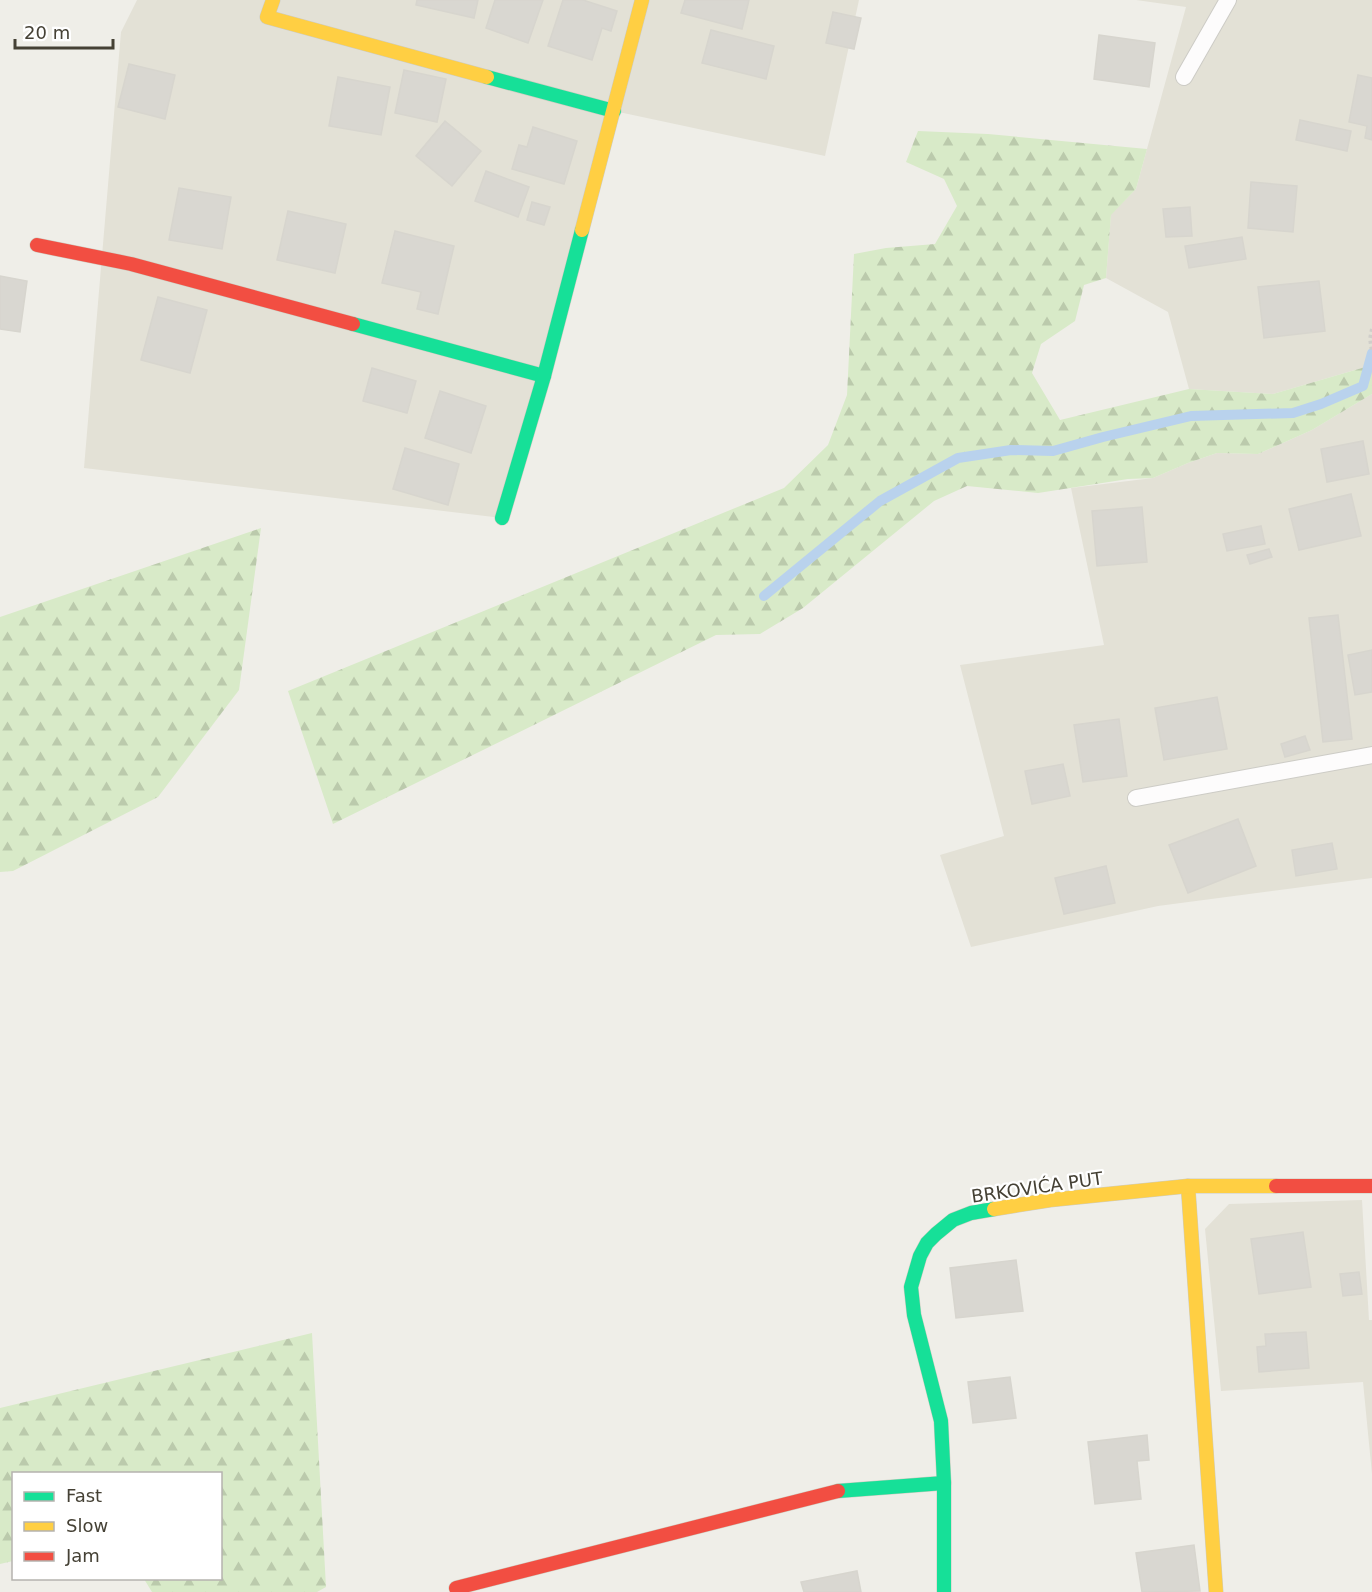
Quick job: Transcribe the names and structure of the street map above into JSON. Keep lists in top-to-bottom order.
{
  "streets": {
    "street": ["BRKOVIĆA PUT"]
  },
  "legend": ["Fast", "Slow", "Jam"],
  "scale_bar": "20 m"
}
